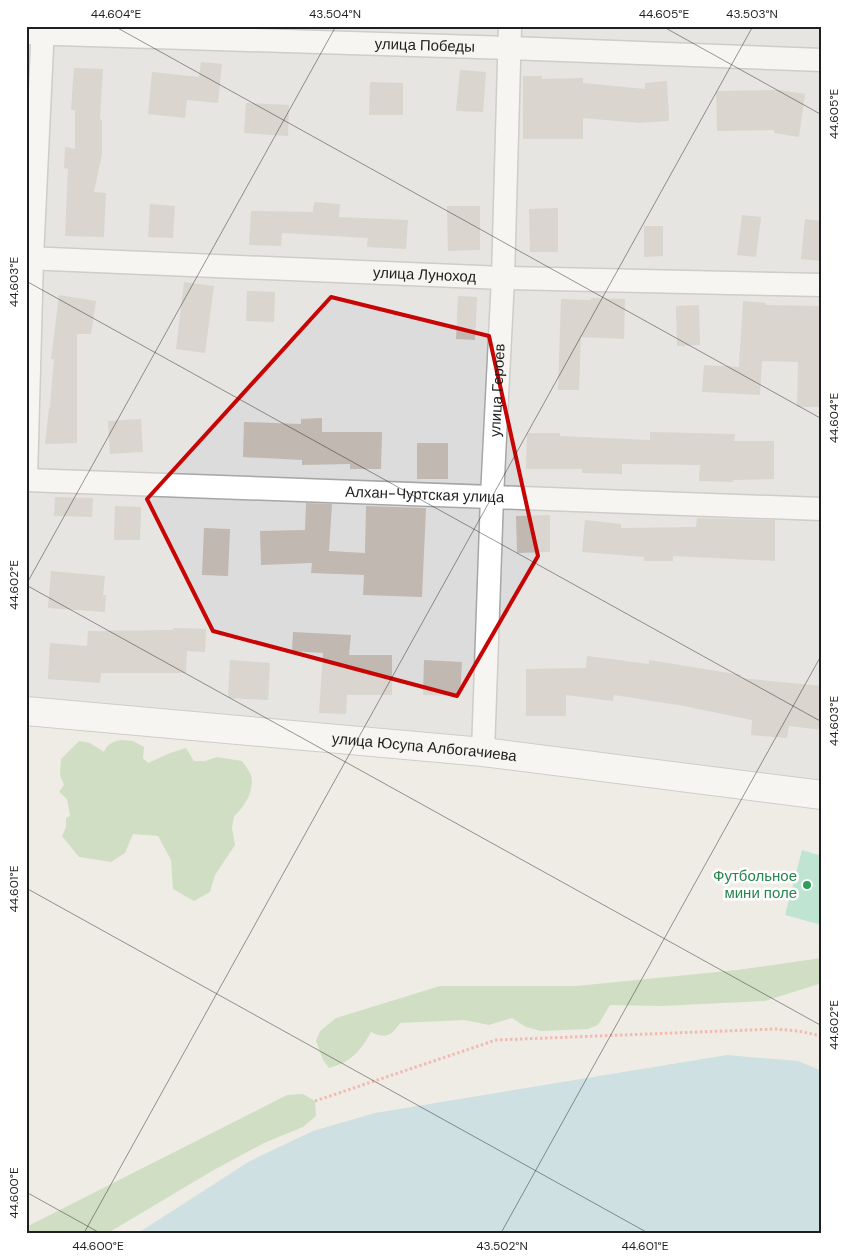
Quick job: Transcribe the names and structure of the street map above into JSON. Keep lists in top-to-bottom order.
{
  "streets": {
    "street": [
      "улица Победы",
      "улица Луноход",
      "улица Героев",
      "Алхан-Чуртская улица",
      "улица Юсупа Албогачиева"
    ]
  },
  "crossings": [
    ["улица Победы", "улица Героев"],
    ["улица Луноход", "улица Героев"],
    ["улица Героев", "Алхан-Чуртская улица"],
    ["улица Героев", "улица Юсупа Албогачиева"]
  ],
  "places": ["Футбольное мини поле"],
  "coordinates": [
    "44.604°E",
    "43.504°N",
    "44.605°E",
    "43.503°N",
    "44.603°E",
    "44.602°E",
    "44.601°E",
    "44.600°E",
    "43.502°N"
  ]
}
